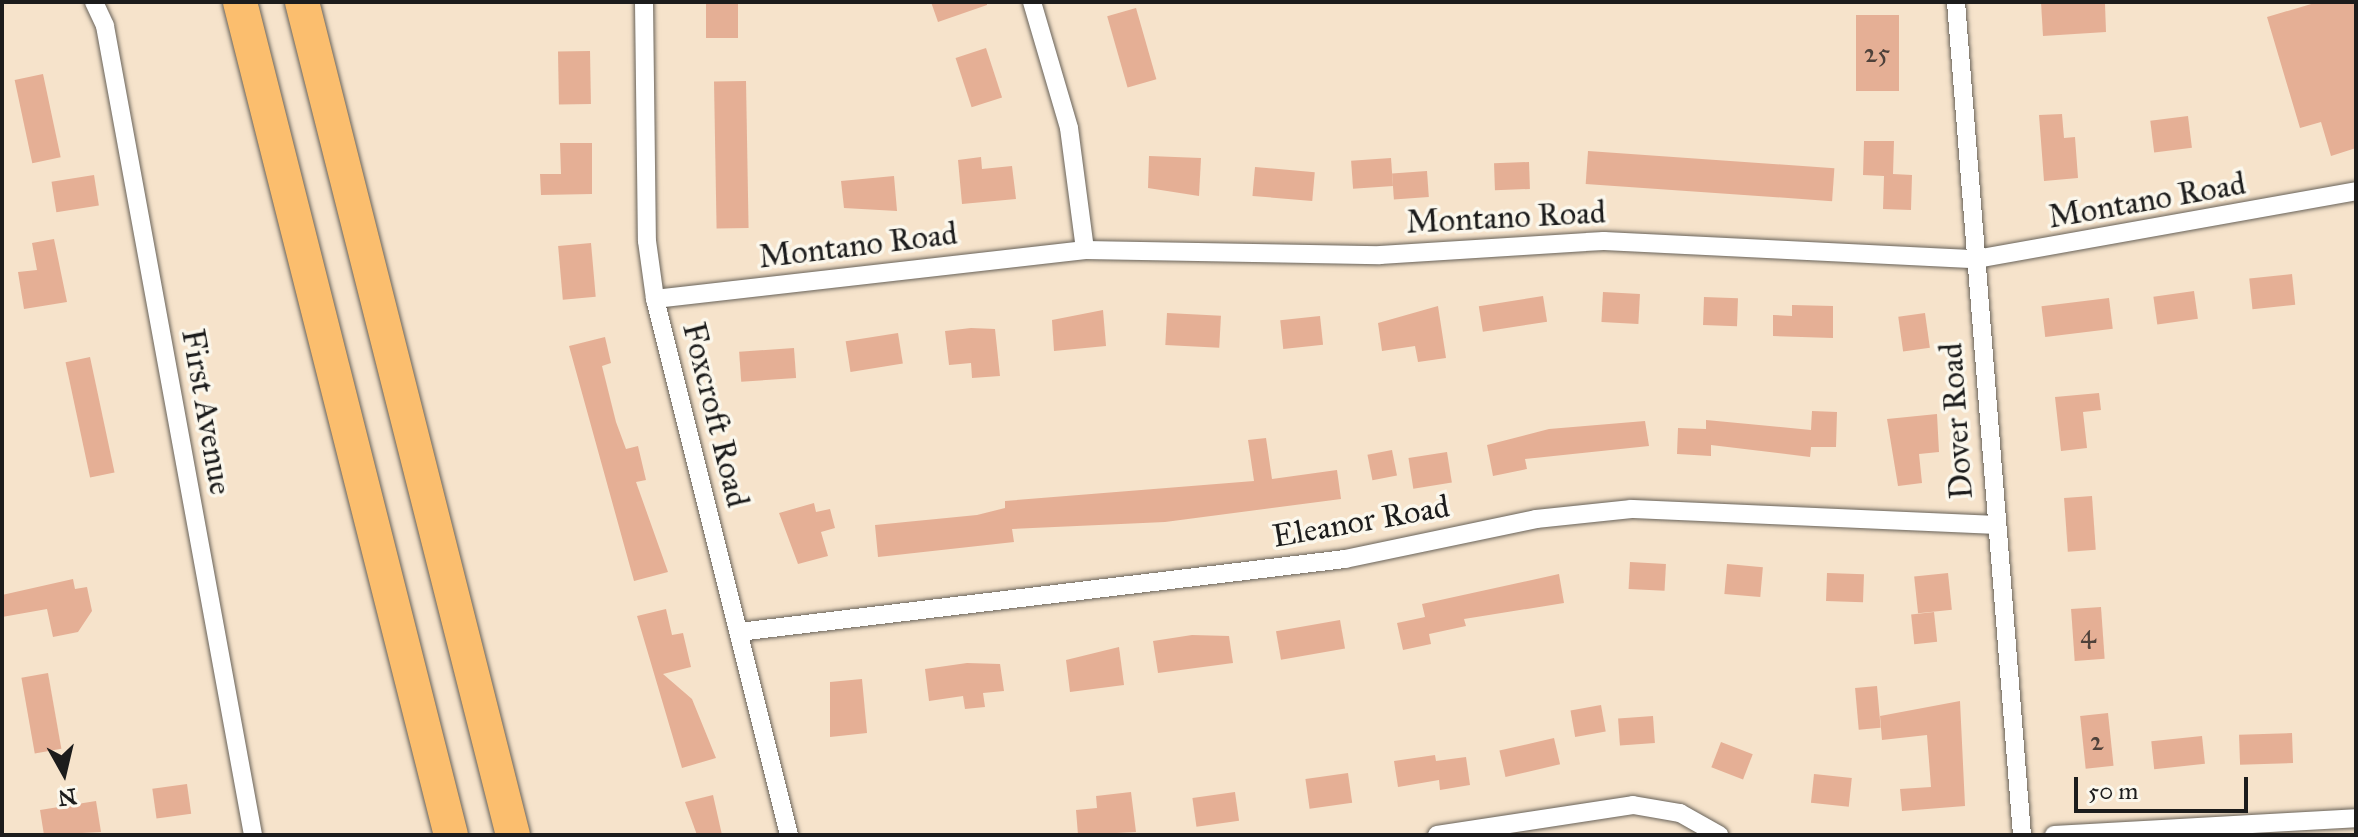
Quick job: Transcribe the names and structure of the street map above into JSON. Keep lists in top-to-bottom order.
{
  "streets": {
    "street": [
      "Montano Road",
      "First Avenue",
      "Foxcroft Road",
      "Dover Road",
      "Eleanor Road"
    ]
  },
  "crossings": [
    ["Montano Road", "Foxcroft Road"],
    ["Montano Road", "Dover Road"],
    ["Foxcroft Road", "Eleanor Road"],
    ["Dover Road", "Eleanor Road"]
  ],
  "house_numbers": ["25", "4", "2"],
  "scale_bar": "50 m",
  "north": "bottom"
}
